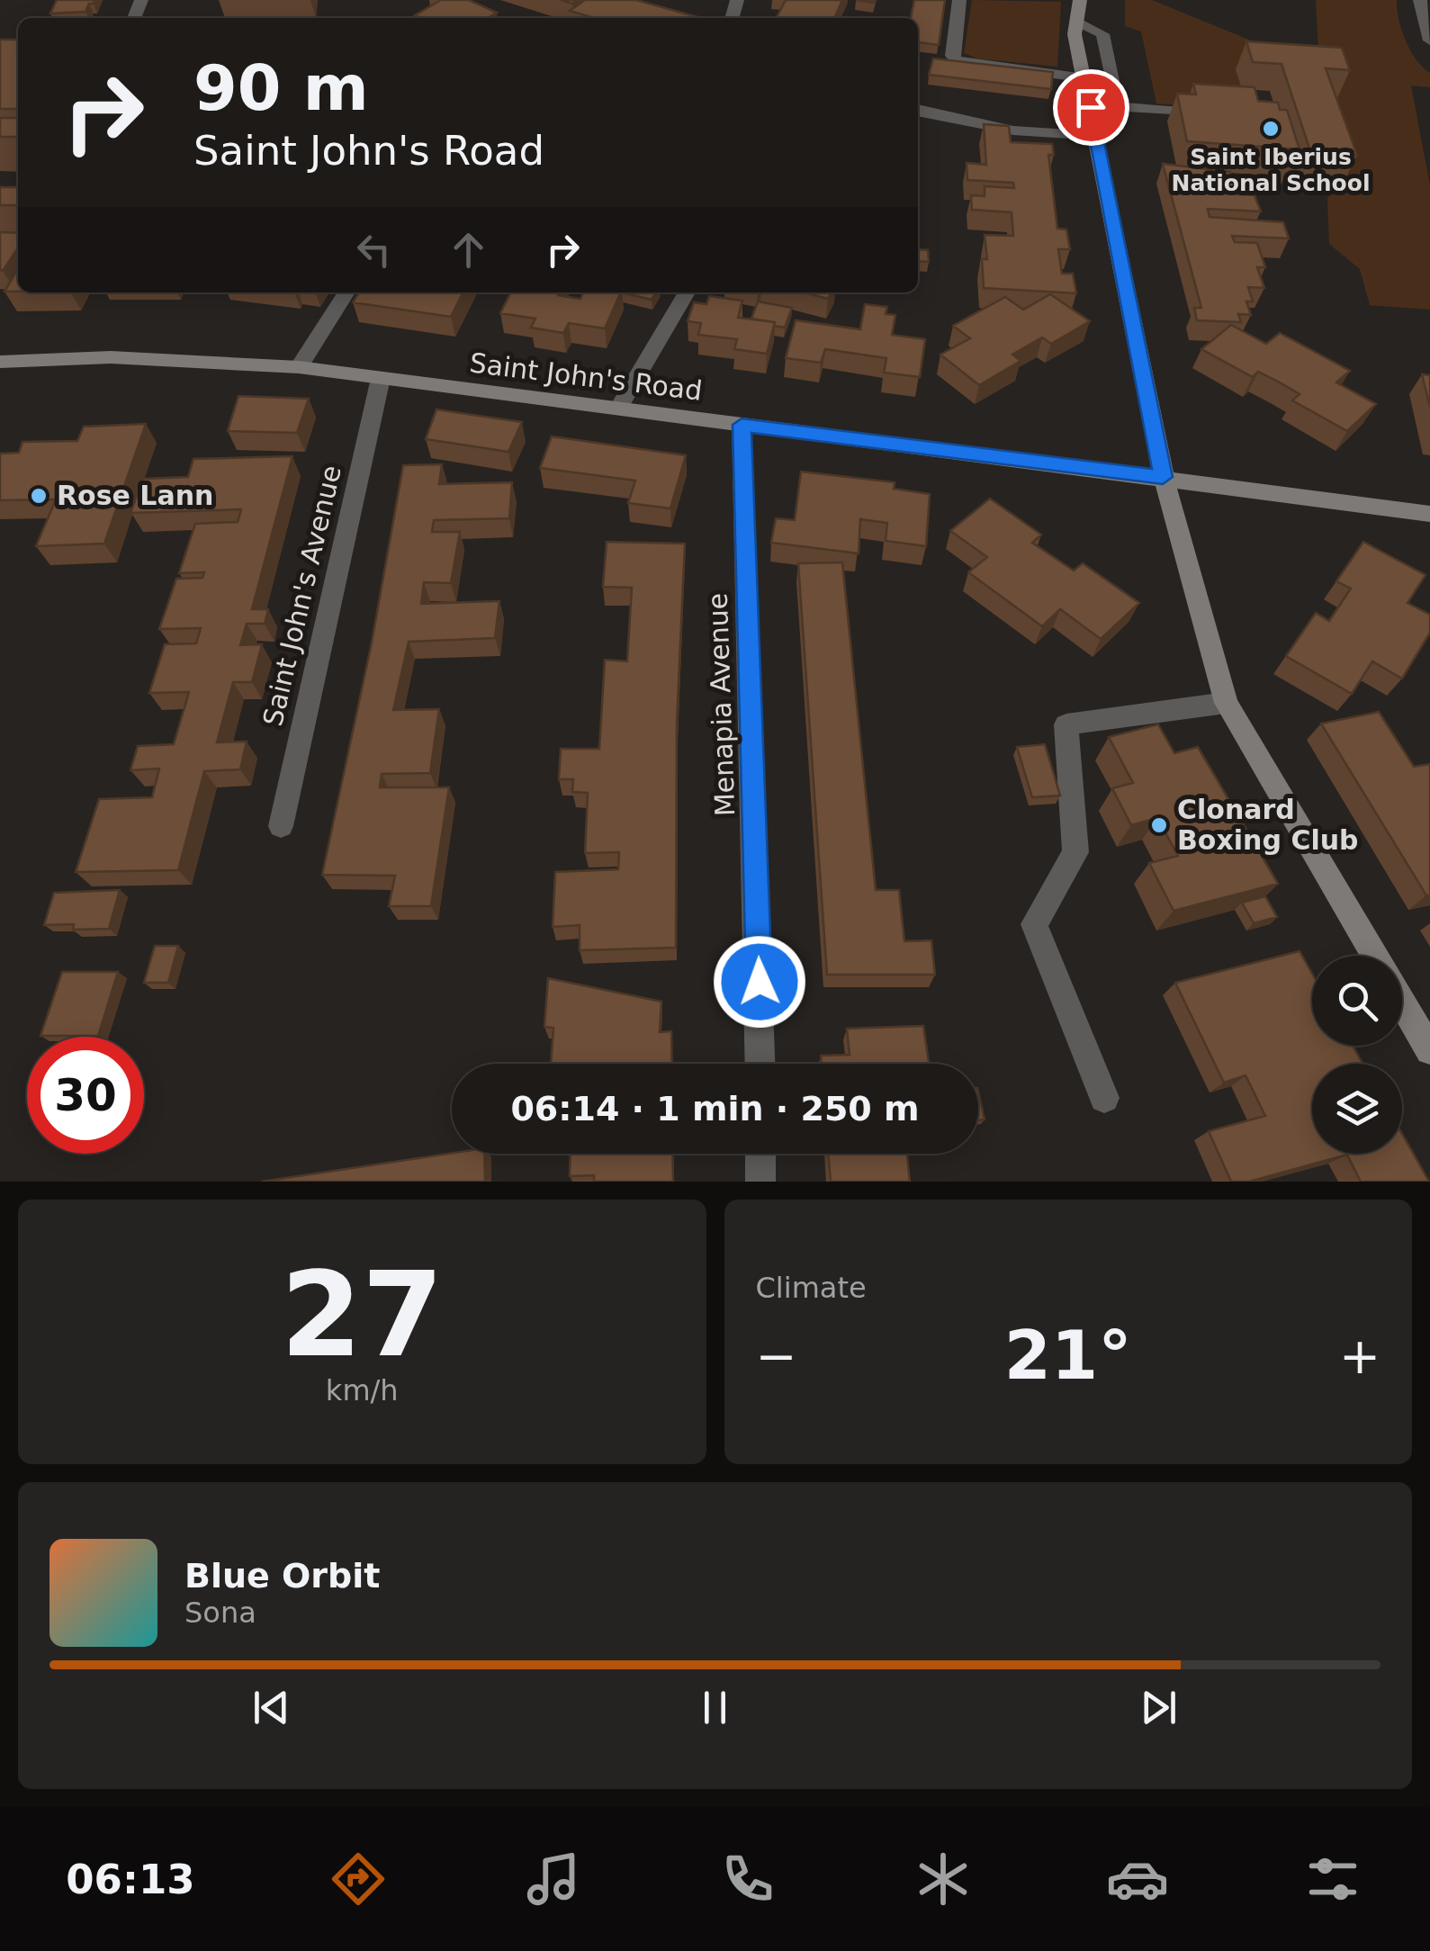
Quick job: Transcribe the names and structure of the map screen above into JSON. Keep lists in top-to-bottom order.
{
  "streets": {
    "street": ["Saint John's Road", "Saint John's Avenue", "Menapia Avenue"]
  },
  "crossings": [
    ["Saint John's Road", "Saint John's Avenue"],
    ["Saint John's Road", "Menapia Avenue"]
  ],
  "places": ["Saint Iberius National School", "Rose Lann", "Clonard Boxing Club"],
  "page": {
    "turn": ["90 m", "Saint John's Road"],
    "limit": "30",
    "trip": "06:14 · 1 min · 250 m",
    "tile": [
      ["27", "km/h"],
      "Climate"
    ],
    "heat": ["−", "21°", "+"],
    "song": ["Blue Orbit", "Sona"],
    "tabs": "06:13"
  }
}
